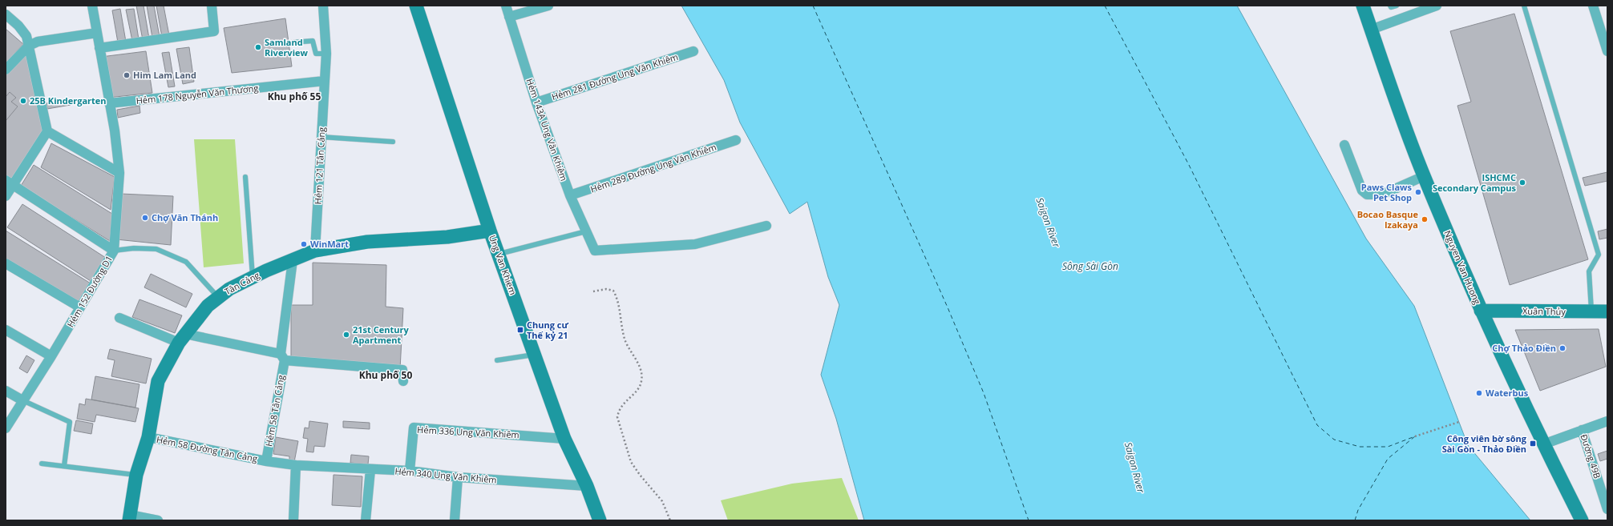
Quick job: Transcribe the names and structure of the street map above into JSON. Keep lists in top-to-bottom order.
{
  "streets": {
    "main road": [
      "Ung Van Khiem",
      "Nguyen Van Huong",
      "Tân Cảng",
      "Xuân Thủy"
    ],
    "street": [
      "Hẻm 281 Đường Ung Văn Khiêm",
      "Hẻm 178 Nguyễn Văn Thương",
      "Hẻm 143A Ung Văn Khiêm",
      "Hẻm 121 Tân Cảng",
      "Hẻm 289 Đường Ung Văn Khiêm",
      "Hẻm 152 Đường D1",
      "Hẻm 58 Tân Cảng",
      "Hẻm 336 Ung Văn Khiêm",
      "Hẻm 58 Đường Tân Cảng",
      "Đường 49B",
      "Hẻm 340 Ung Văn Khiêm"
    ]
  },
  "crossings": [
    ["Hẻm 281 Đường Ung Văn Khiêm", "Hẻm 143A Ung Văn Khiêm"],
    ["Hẻm 178 Nguyễn Văn Thương", "Hẻm 121 Tân Cảng"],
    ["Hẻm 178 Nguyễn Văn Thương", "Hẻm 152 Đường D1"],
    ["Hẻm 143A Ung Văn Khiêm", "Hẻm 289 Đường Ung Văn Khiêm"],
    ["Hẻm 121 Tân Cảng", "Tân Cảng"],
    ["Ung Van Khiem", "Tân Cảng"],
    ["Ung Van Khiem", "Hẻm 336 Ung Văn Khiêm"],
    ["Ung Van Khiem", "Hẻm 340 Ung Văn Khiêm"],
    ["Nguyen Van Huong", "Xuân Thủy"],
    ["Tân Cảng", "Hẻm 58 Đường Tân Cảng"],
    ["Hẻm 58 Tân Cảng", "Hẻm 58 Đường Tân Cảng"],
    ["Hẻm 58 Tân Cảng", "Hẻm 340 Ung Văn Khiêm"],
    ["Hẻm 336 Ung Văn Khiêm", "Hẻm 340 Ung Văn Khiêm"],
    ["Hẻm 58 Đường Tân Cảng", "Hẻm 340 Ung Văn Khiêm"]
  ],
  "districts": ["Khu phố 55", "Khu phố 50"],
  "water": ["Saigon River", "Sông Sài Gòn"],
  "places": {
    "other": [
      "Samland Riverview",
      "Him Lam Land",
      "25B Kindergarten",
      "ISHCMC Secondary Campus",
      "Paws Claws Pet Shop",
      "Chợ Văn Thánh",
      "Bocao Basque Izakaya",
      "WinMart",
      "21st Century Apartment",
      "Chợ Thảo Điền",
      "Waterbus"
    ],
    "transit": ["Chung cư Thế kỷ 21", "Công viên bờ sông Sài Gòn - Thảo Điền"]
  }
}
